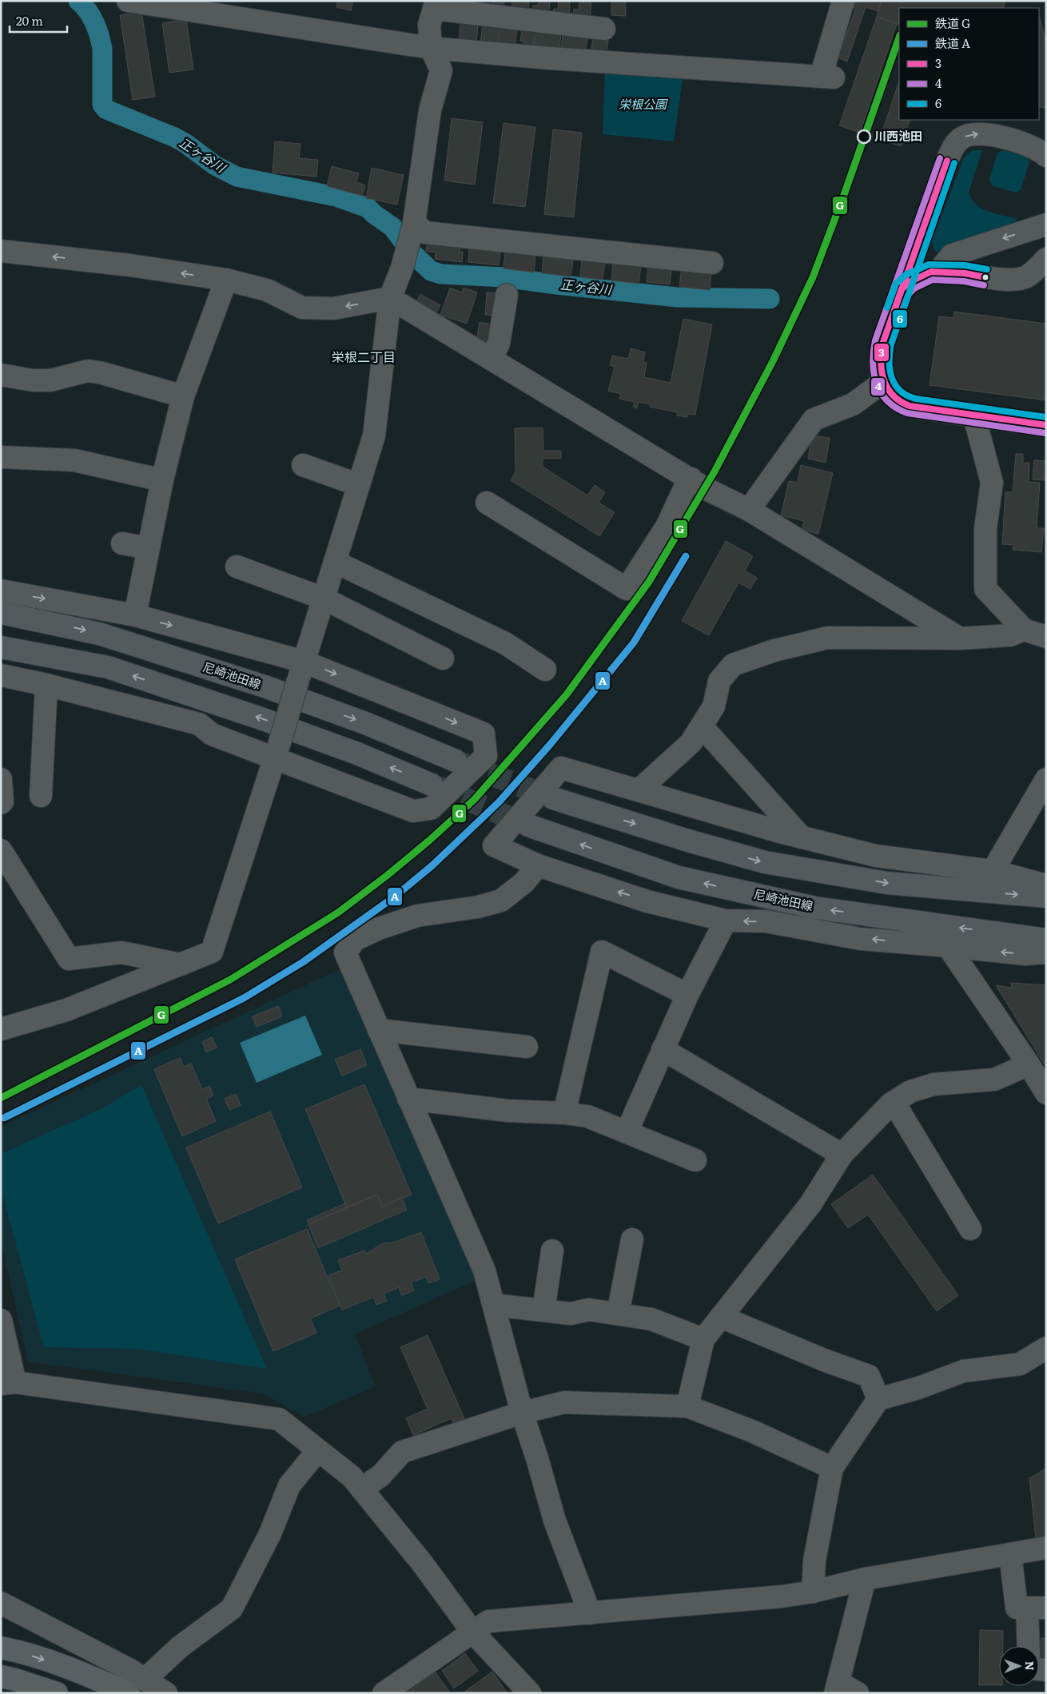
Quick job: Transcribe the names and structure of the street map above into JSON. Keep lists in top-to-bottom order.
{
  "streets": {
    "main road": ["尼崎池田線"]
  },
  "districts": ["栄根二丁目"],
  "water": ["正ヶ谷川"],
  "parks": ["栄根公園"],
  "places": ["川西池田"],
  "lines": [
    "rail line G",
    "transit line 4",
    "transit line 3",
    "transit line 6",
    "rail line A"
  ],
  "legend": [
    "鉄道 G",
    "鉄道 A",
    "3",
    "4",
    "6"
  ],
  "scale_bar": "20 m",
  "north": "right"
}
